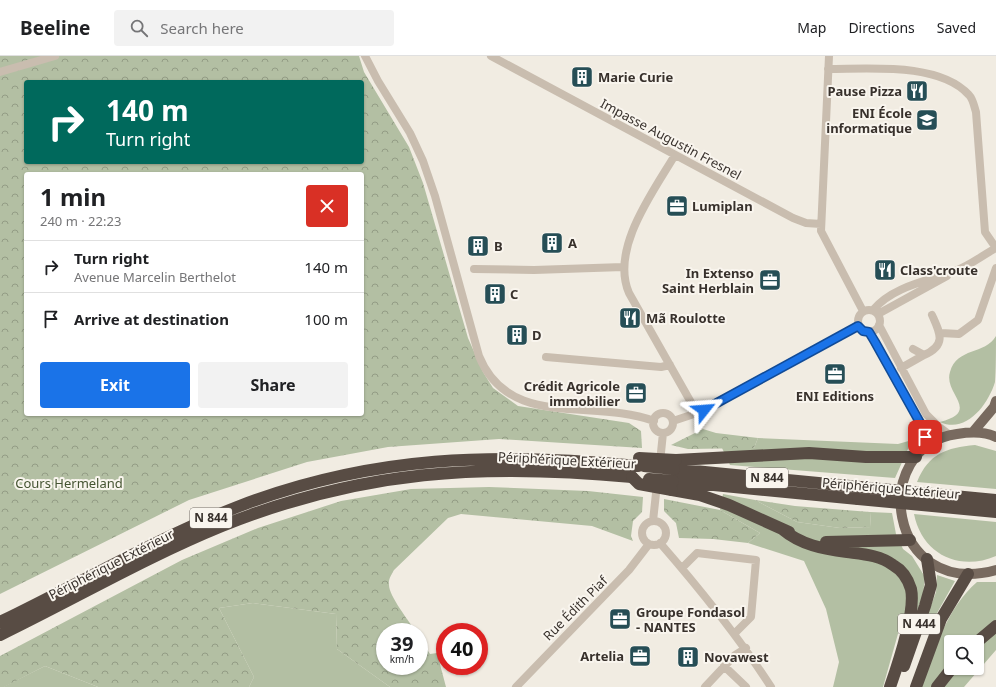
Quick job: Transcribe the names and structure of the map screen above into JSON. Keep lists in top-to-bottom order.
{
  "streets": {
    "highway": ["Périphérique Extérieur", "N 844", "N 444"],
    "street": ["Impasse Augustin Fresnel", "Rue Édith Piaf"]
  },
  "crossings": [
    ["Périphérique Extérieur", "N 844"]
  ],
  "parks": ["Cours Hermeland"],
  "places": {
    "building": [
      "Marie Curie",
      "A",
      "B",
      "C",
      "D",
      "Novawest"
    ],
    "restaurant": ["Pause Pizza", "Class'croute", "Mã Roulotte"],
    "school or university": ["ENI École informatique"],
    "office": [
      "Lumiplan",
      "In Extenso Saint Herblain",
      "ENI Editions",
      "Crédit Agricole immobilier",
      "Groupe Fondasol - NANTES",
      "Artelia"
    ]
  },
  "page": {
    "header": "Beeline",
    "search": "Search here",
    "nav": ["Map", "Directions", "Saved"],
    "turn": ["140 m", "Turn right"],
    "heading": ["1 min", "240 m · 22:23"],
    "list": [
      {
        "name": "Turn right",
        "note": "Avenue Marcelin Berthelot",
        "value": "140 m"
      },
      {
        "name": "Arrive at destination",
        "value": "100 m"
      }
    ],
    "buttons": ["Exit", "Share"],
    "speed": "39 km/h",
    "limit": "40"
  }
}
